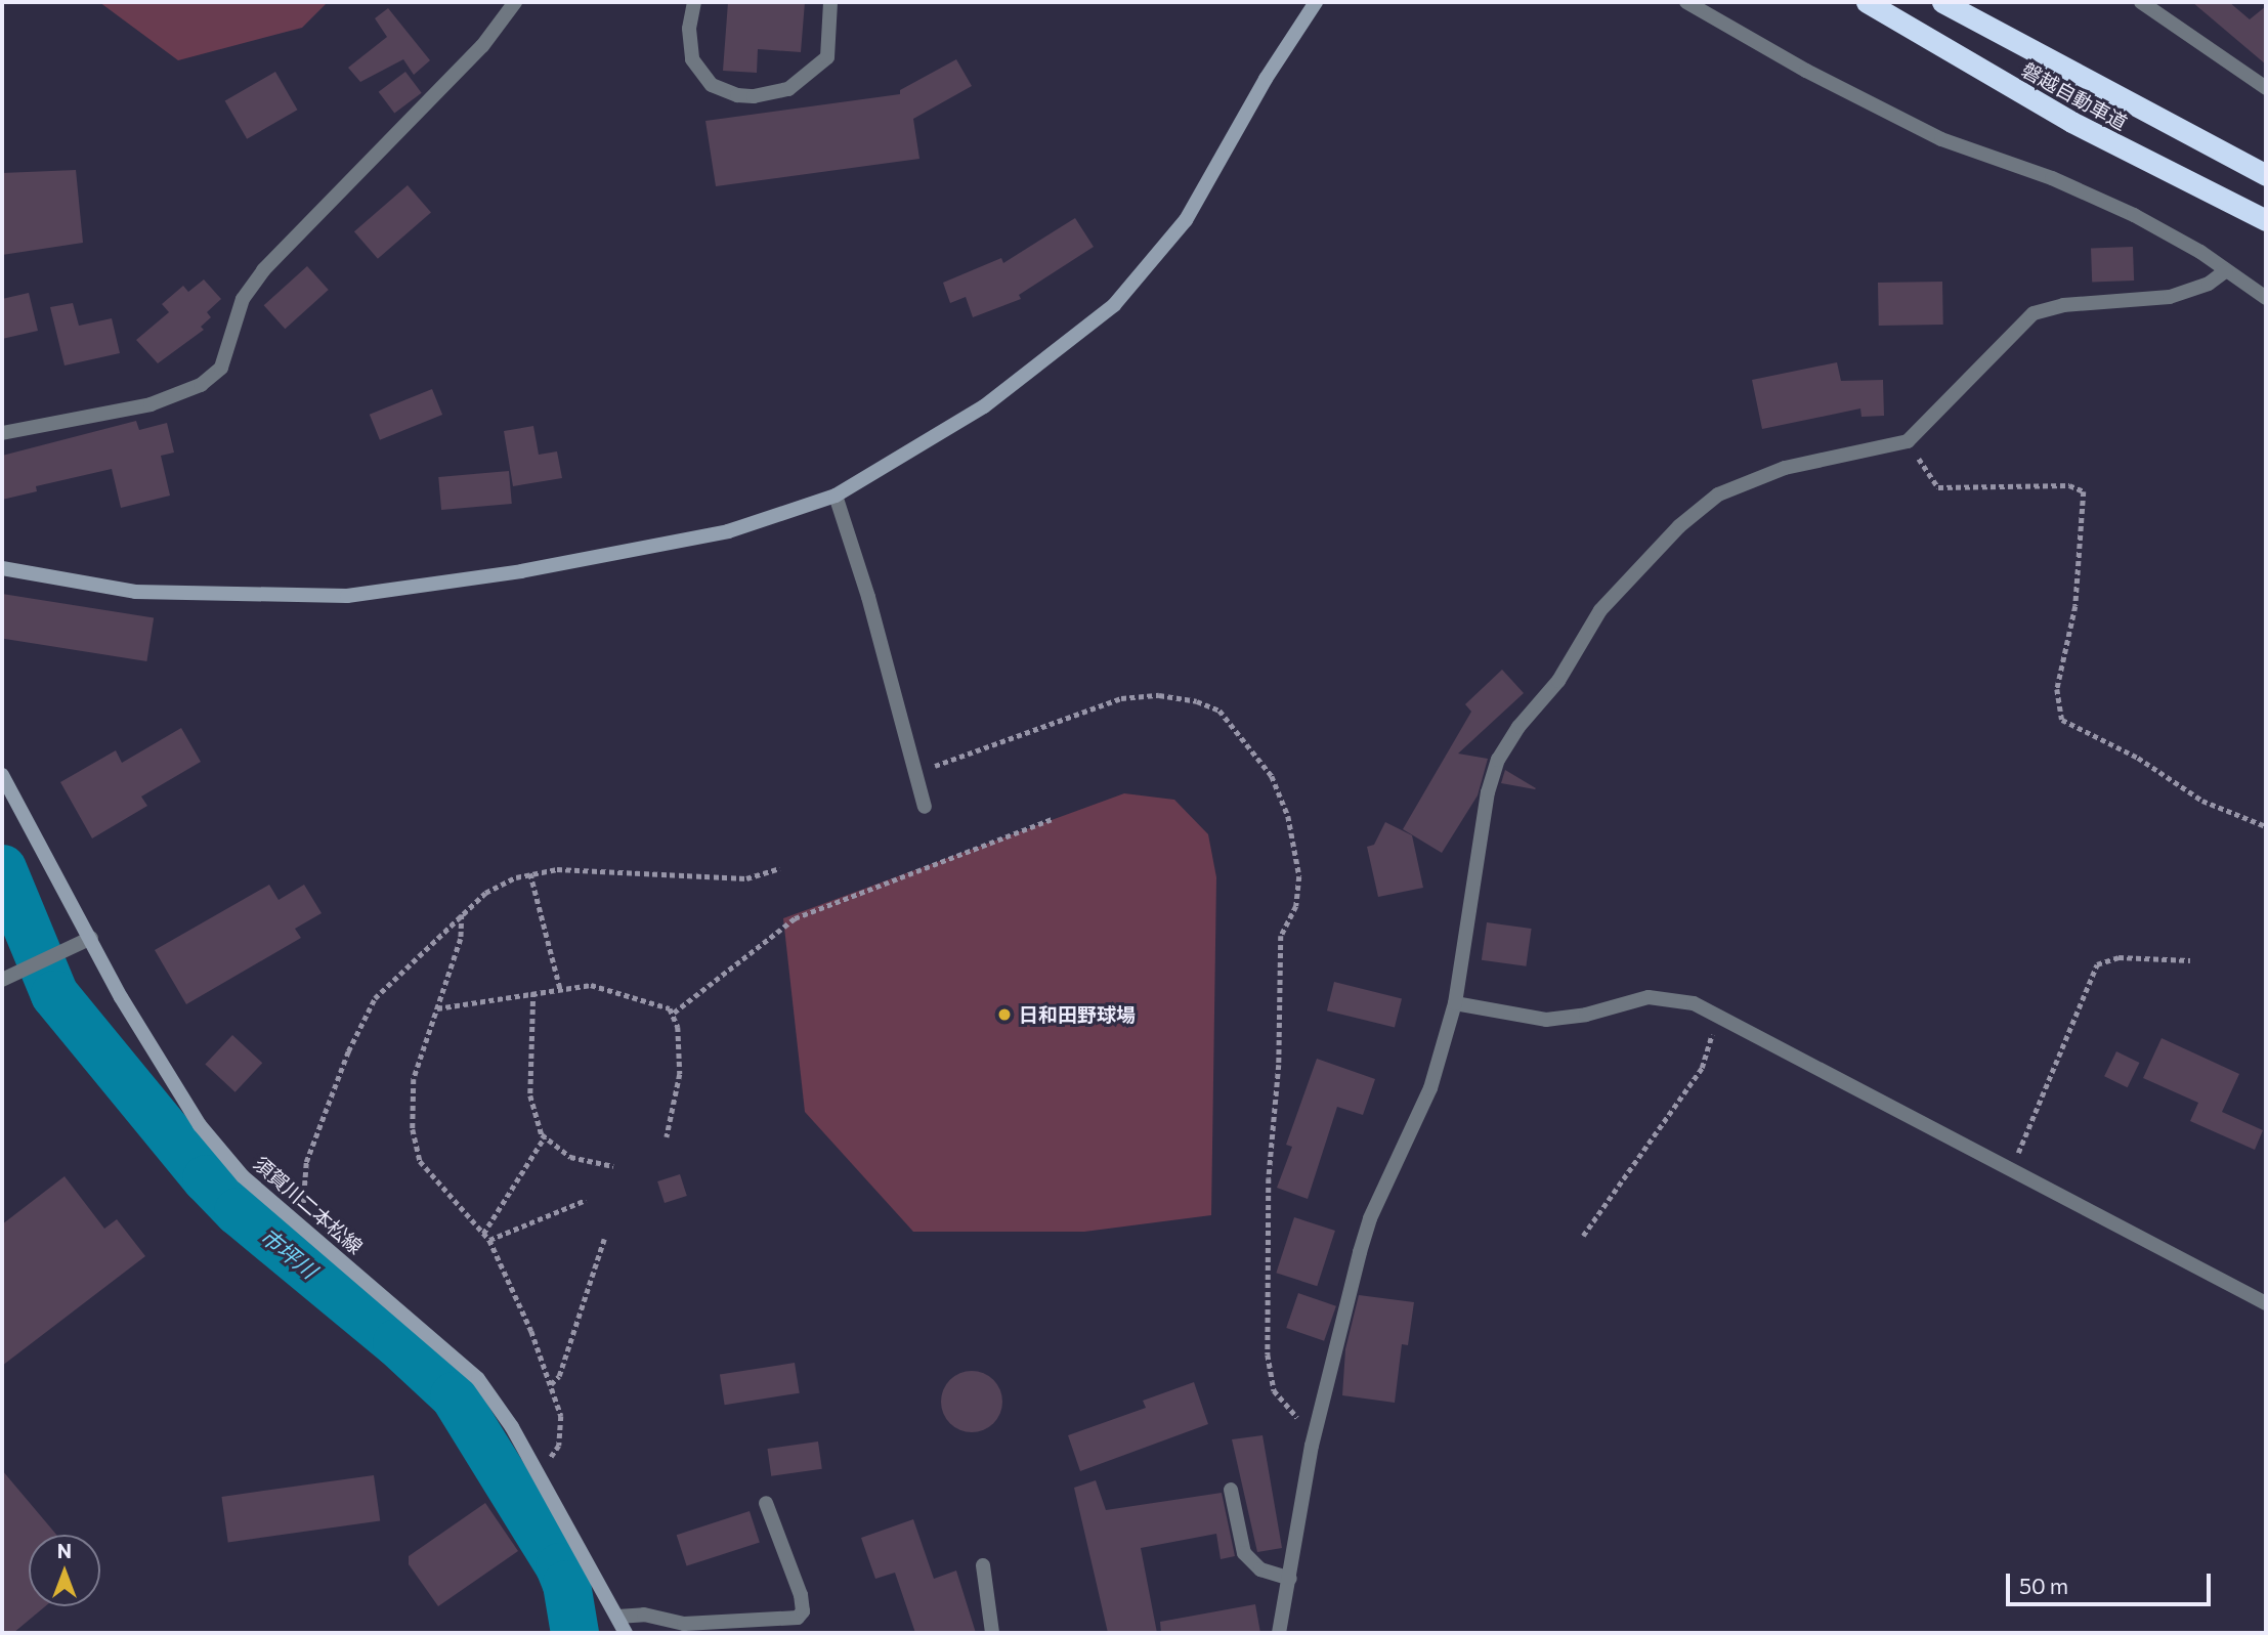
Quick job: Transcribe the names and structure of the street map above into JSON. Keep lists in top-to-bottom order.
{
  "streets": {
    "highway": ["磐越自動車道"],
    "street": ["須賀川二本松線"]
  },
  "water": ["市坪川"],
  "places": ["日和田野球場"],
  "scale_bar": "50 m",
  "north": "top"
}
